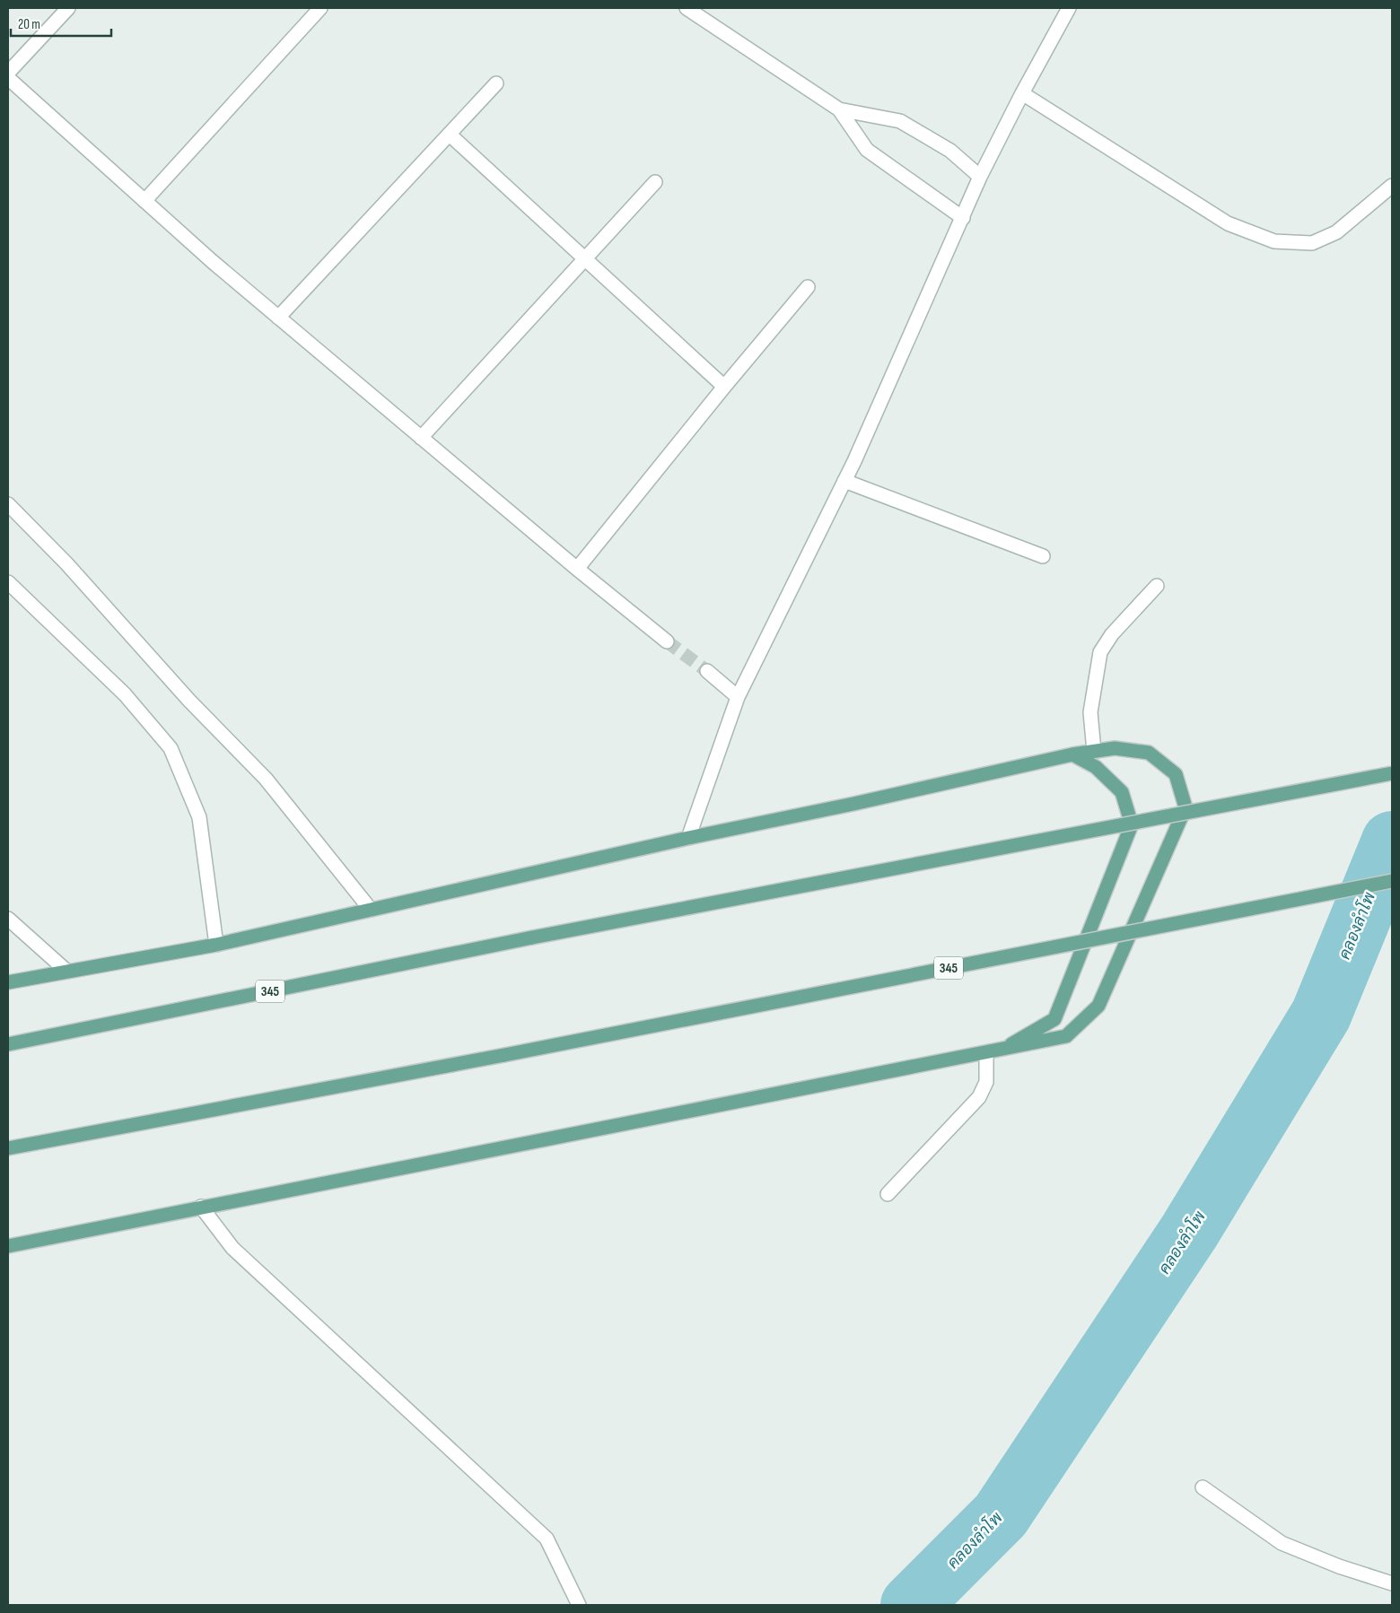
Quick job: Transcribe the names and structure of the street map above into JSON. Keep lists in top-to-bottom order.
{
  "streets": {
    "main road": ["345"]
  },
  "water": ["คลองลำโพ"],
  "scale_bar": "20 m"
}
